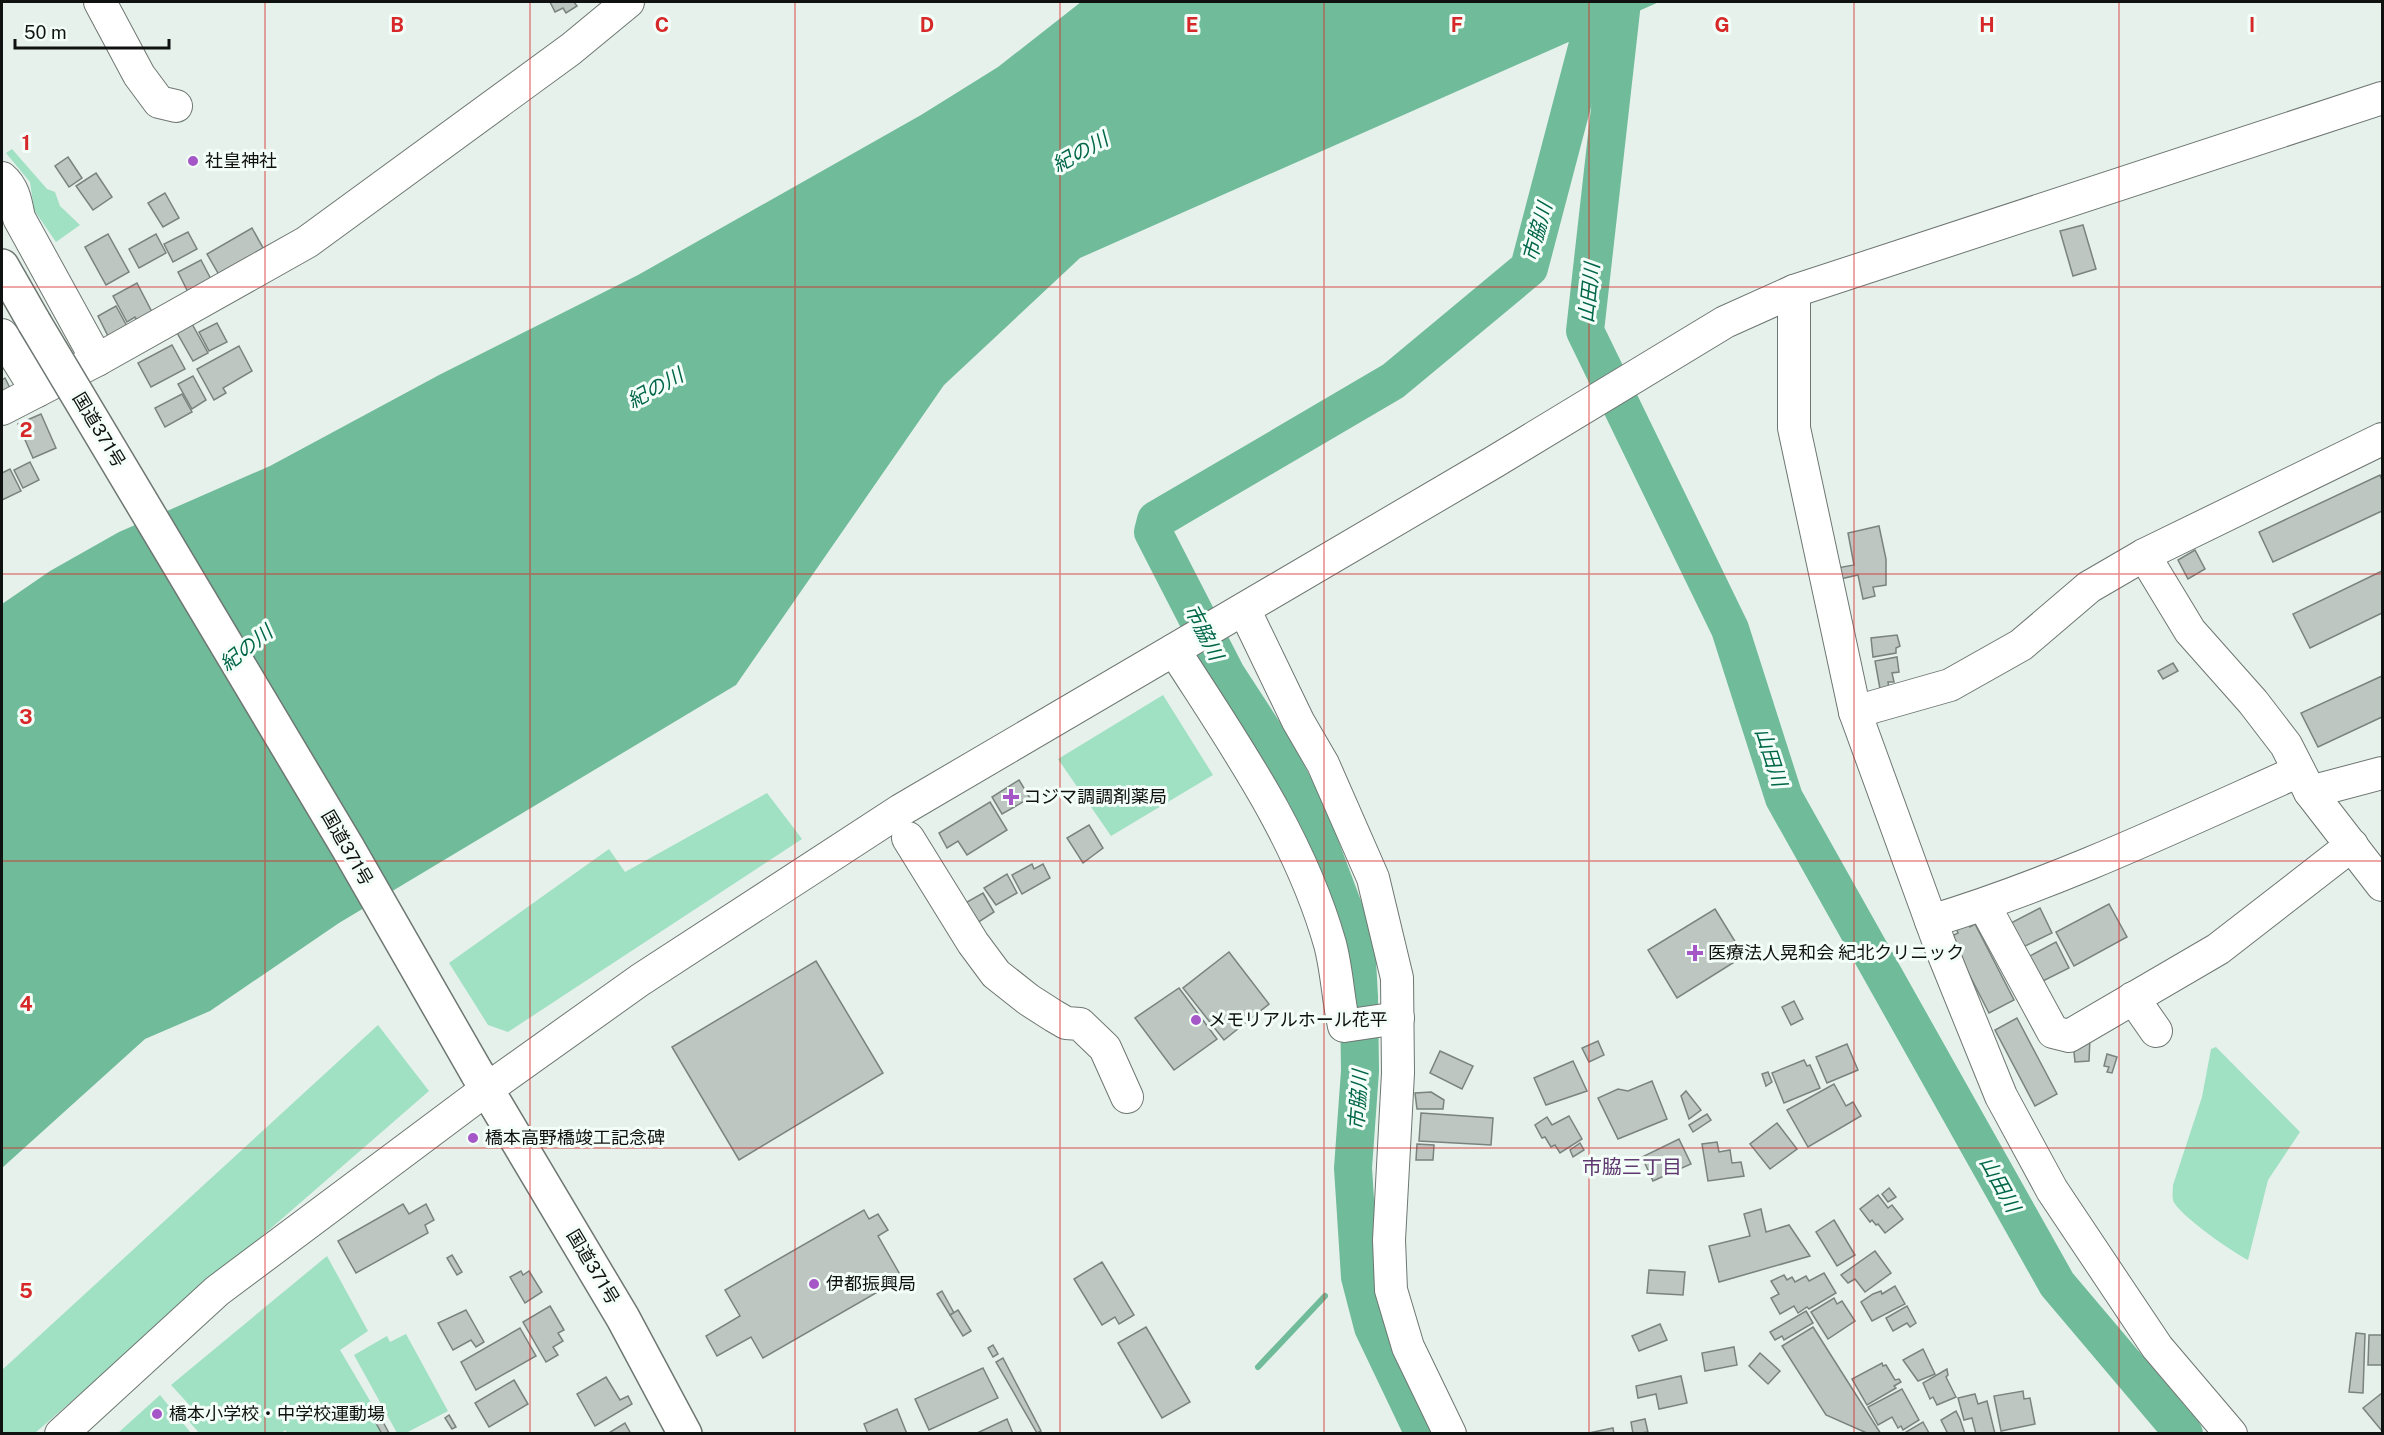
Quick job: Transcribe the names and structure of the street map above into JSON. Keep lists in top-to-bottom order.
{
  "streets": {
    "highway": ["国道371号"]
  },
  "districts": ["市脇三丁目"],
  "water": ["紀の川", "市脇川", "山田川"],
  "places": {
    "other": [
      "社皇神社",
      "メモリアルホール花平",
      "橋本高野橋竣工記念碑",
      "伊都振興局",
      "橋本小学校・中学校運動場"
    ],
    "health": ["コジマ調調剤薬局", "医療法人晃和会 紀北クリニック"]
  },
  "scale_bar": "50 m",
  "grid": {
    "columns": [
      "B",
      "C",
      "D",
      "E",
      "F",
      "G",
      "H",
      "I"
    ],
    "rows": [
      "1",
      "2",
      "3",
      "4",
      "5"
    ]
  }
}
